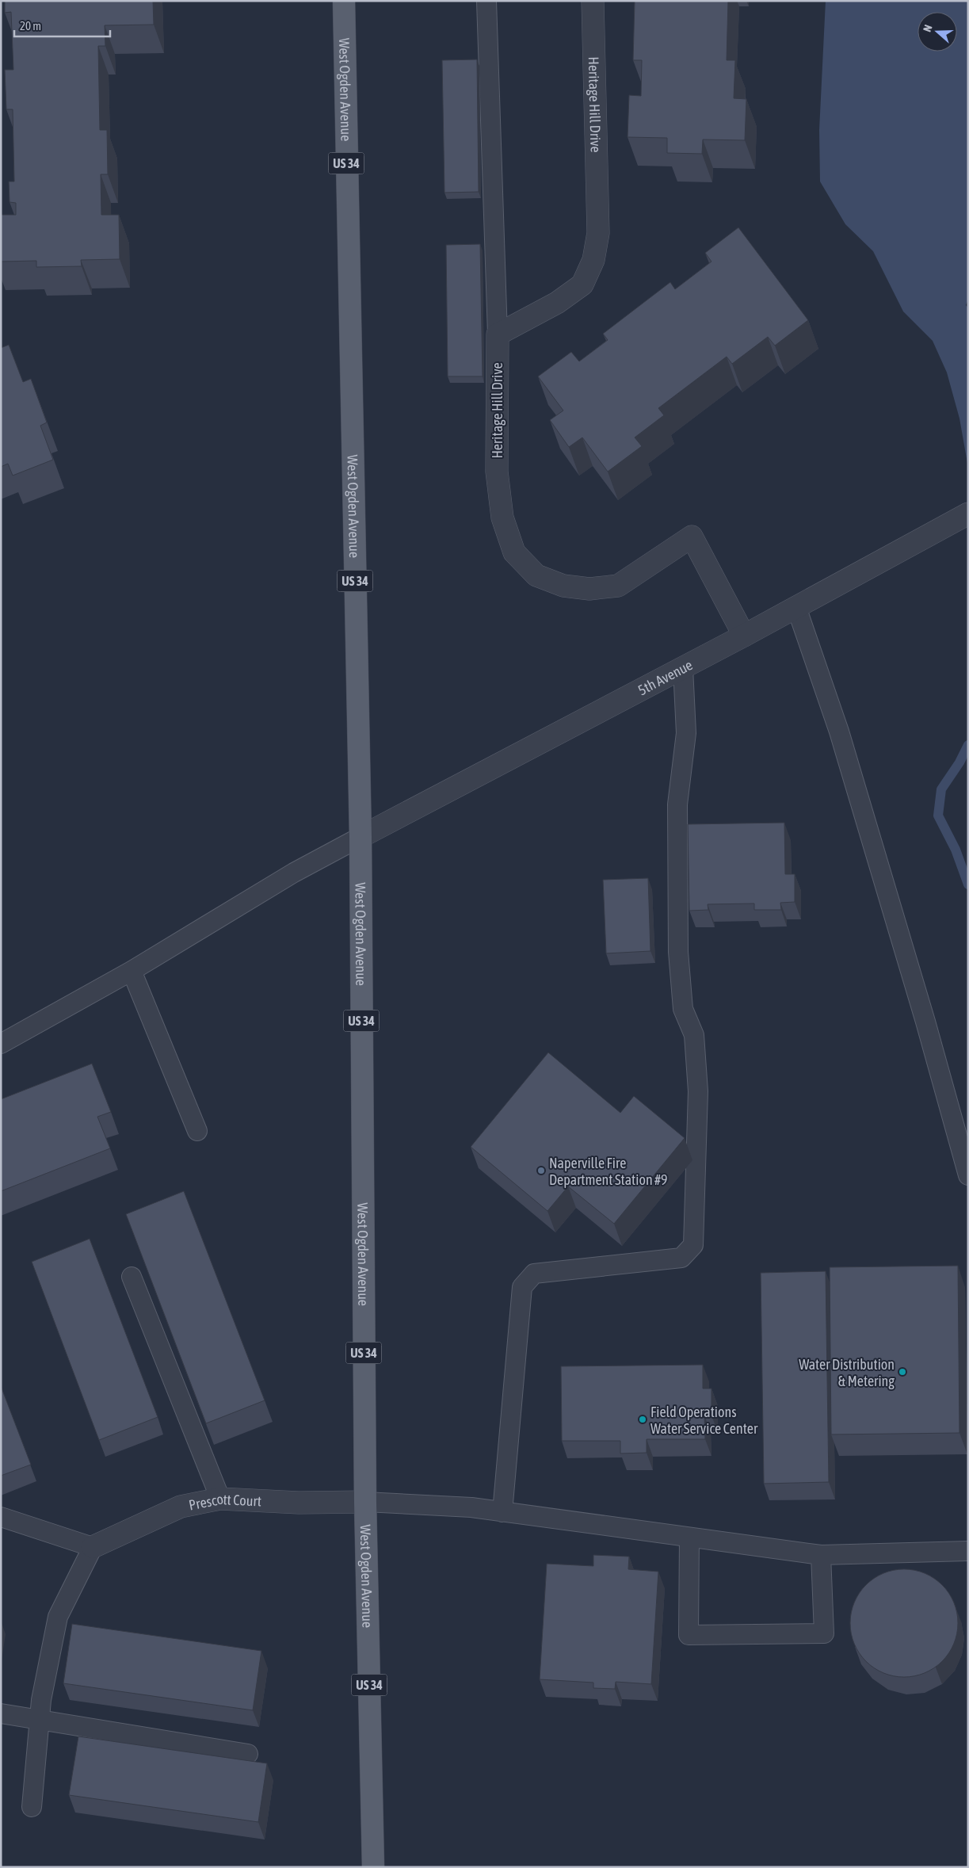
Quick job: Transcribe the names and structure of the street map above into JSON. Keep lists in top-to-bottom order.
{
  "streets": {
    "main road": ["West Ogden Avenue", "US 34"],
    "street": ["Heritage Hill Drive", "5th Avenue", "Prescott Court"]
  },
  "crossings": [
    ["West Ogden Avenue", "5th Avenue"],
    ["West Ogden Avenue", "Prescott Court"],
    ["Heritage Hill Drive", "5th Avenue"]
  ],
  "places": ["Naperville Fire Department Station #9", "Water Distribution & Metering", "Field Operations Water Service Center"],
  "scale_bar": "20 m",
  "north": "left"
}
